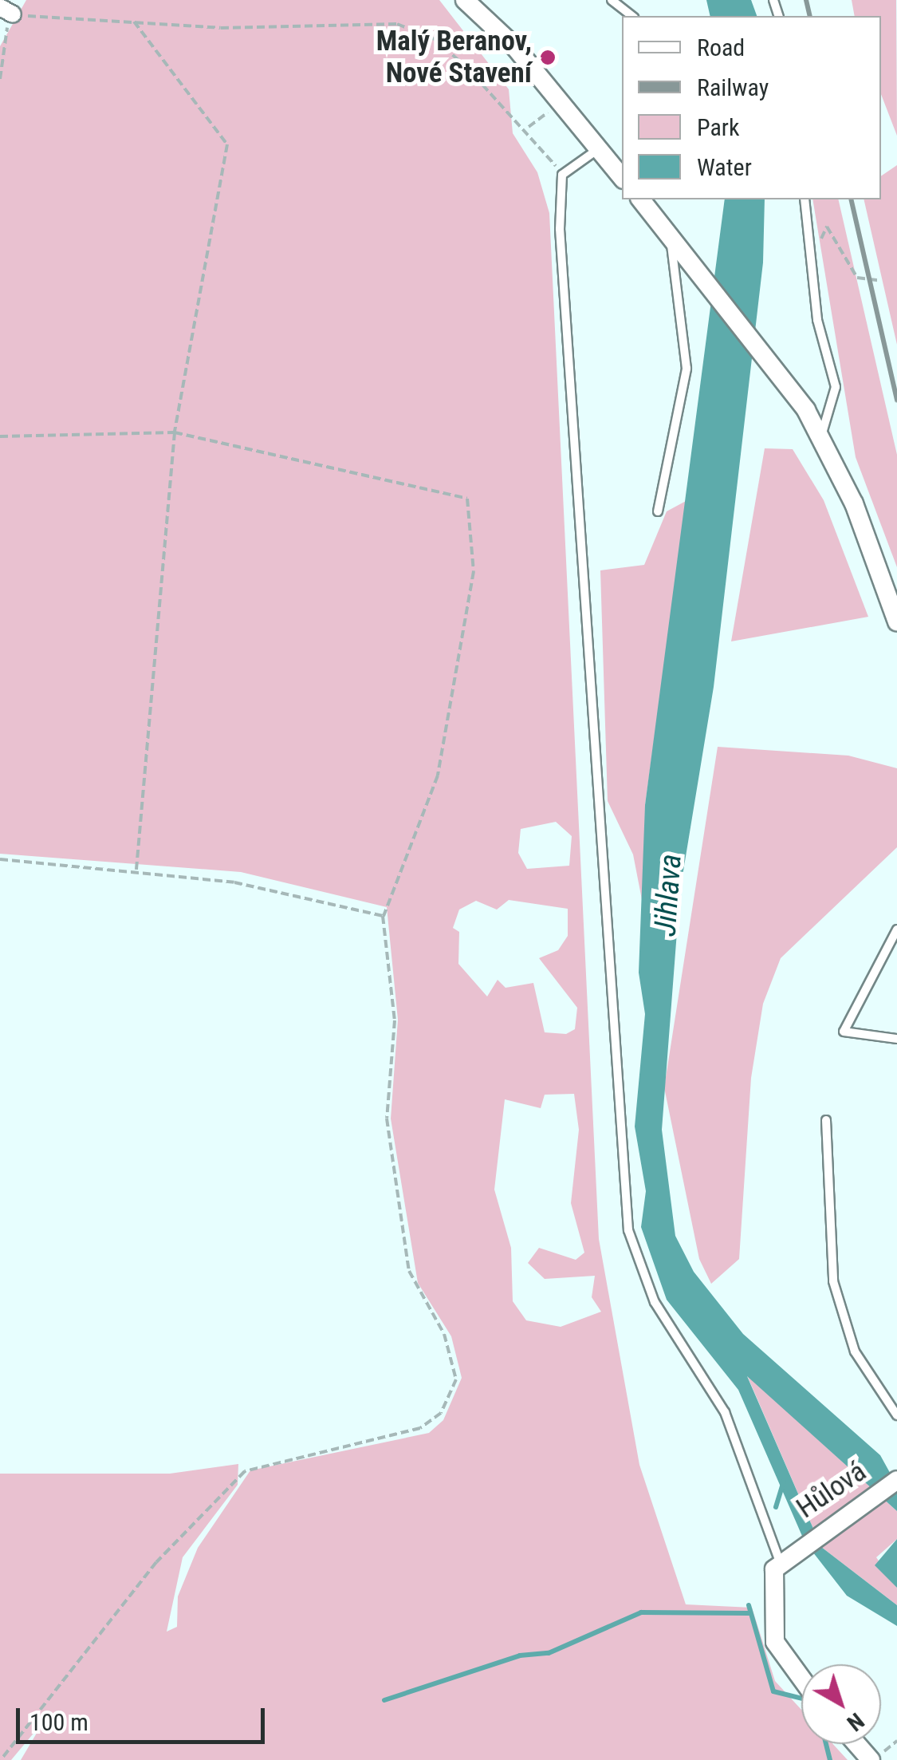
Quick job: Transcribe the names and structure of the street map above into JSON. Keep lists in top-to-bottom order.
{
  "streets": {
    "street": ["Hůlová"]
  },
  "water": ["Jihlava"],
  "places": ["Malý Beranov, Nové Stavení"],
  "legend": [
    "Road",
    "Railway",
    "Park",
    "Water"
  ],
  "scale_bar": "100 m",
  "north": "bottom right"
}
